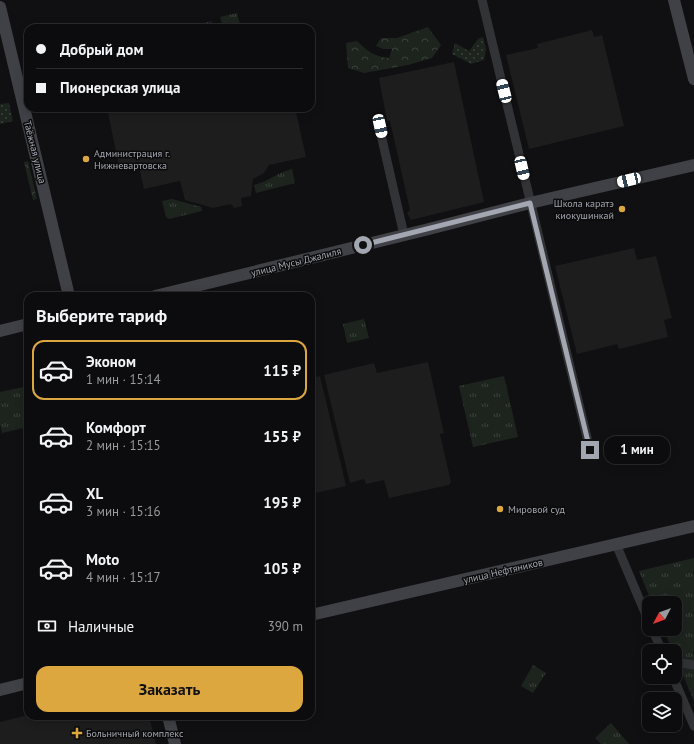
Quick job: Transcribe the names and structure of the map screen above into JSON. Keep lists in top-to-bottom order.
{
  "streets": {
    "main road": ["Таёжная улица", "улица Мусы Джалиля", "улица Нефтяников"]
  },
  "places": {
    "other": ["Администрация г. Нижневартовска", "Школа каратэ киокушинкай", "Мировой суд"],
    "health": ["Больничный комплекс"]
  },
  "north": "bottom left",
  "page": {
    "banner": ["Добрый дом", "Пионерская улица"],
    "heading": "Выберите тариф",
    "list": [
      {
        "name": "Эконом",
        "note": "1 мин · 15:14",
        "value": "115 ₽"
      },
      {
        "name": "Комфорт",
        "note": "2 мин · 15:15",
        "value": "155 ₽"
      },
      {
        "name": "XL",
        "note": "3 мин · 15:16",
        "value": "195 ₽"
      },
      {
        "name": "Moto",
        "note": "4 мин · 15:17",
        "value": "105 ₽"
      }
    ],
    "bubble": "1 мин",
    "pay": ["Наличные", "390 m"],
    "buttons": "Заказать"
  }
}
